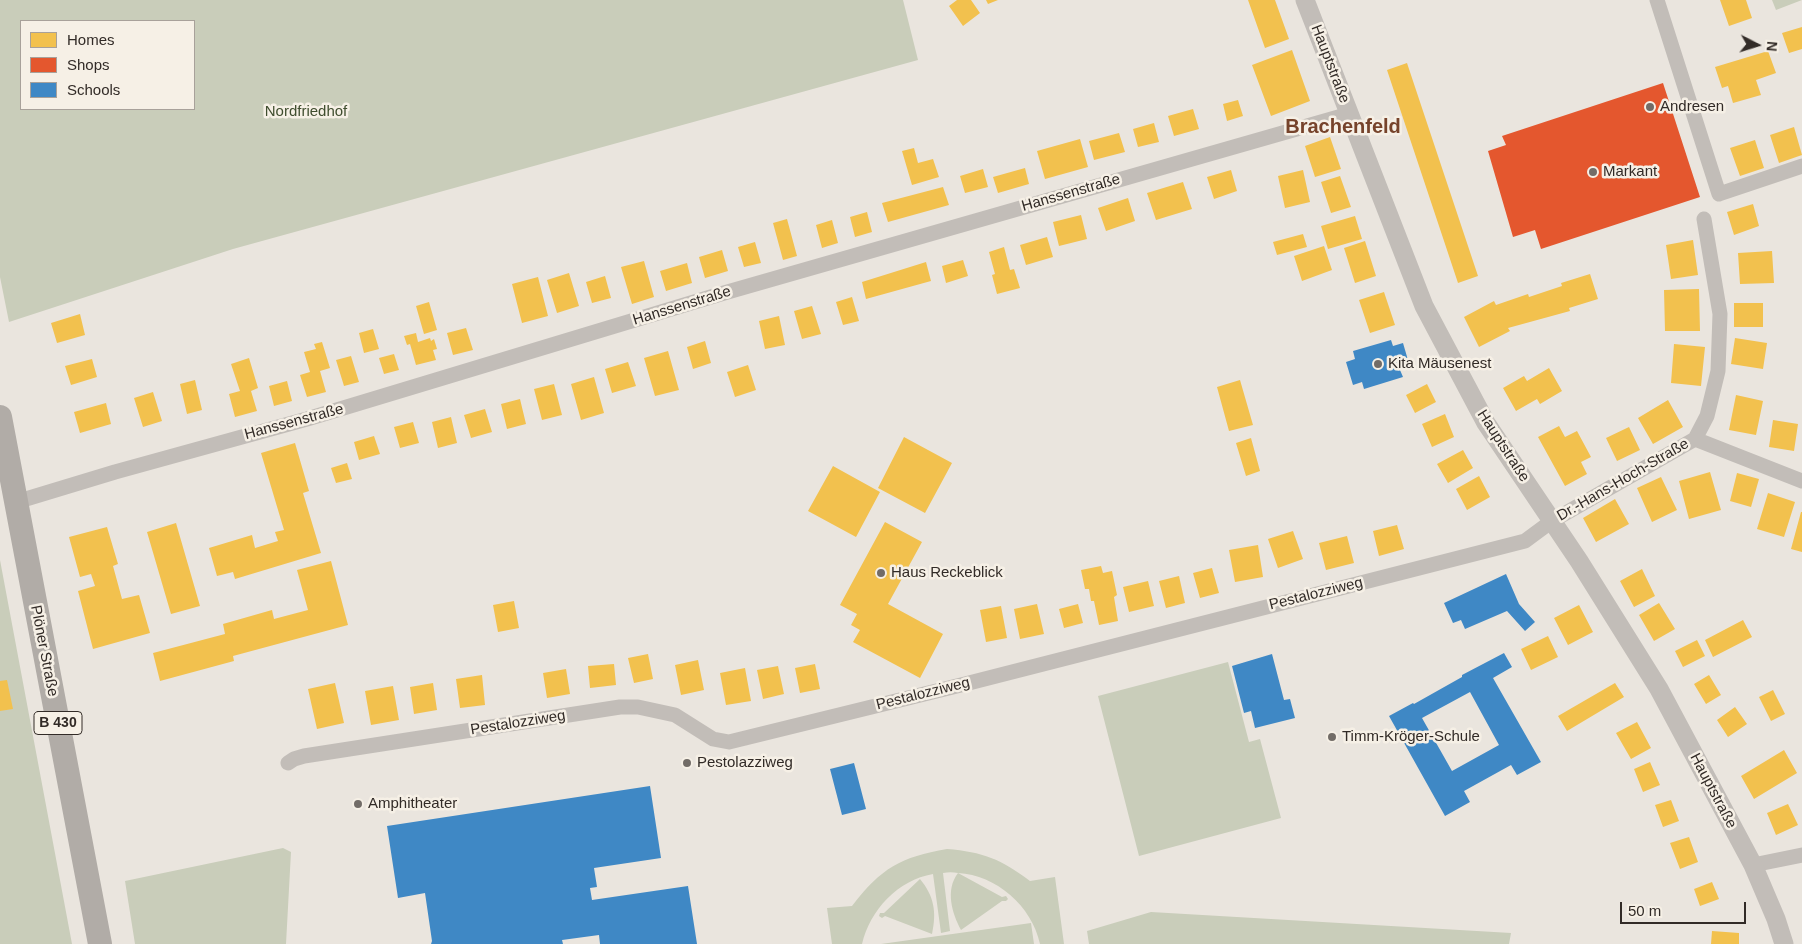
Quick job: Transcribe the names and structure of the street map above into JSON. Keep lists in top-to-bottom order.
{
  "streets": {
    "main road": ["Plöner Straße", "B 430"],
    "street": [
      "Hauptstraße",
      "Hanssenstraße",
      "Dr.-Hans-Hoch-Straße",
      "Pestalozziweg"
    ]
  },
  "crossings": [
    ["Hauptstraße", "Hanssenstraße"],
    ["Hauptstraße", "Dr.-Hans-Hoch-Straße"],
    ["Hauptstraße", "Pestalozziweg"],
    ["Hanssenstraße", "Plöner Straße"],
    ["Dr.-Hans-Hoch-Straße", "Pestalozziweg"]
  ],
  "districts": ["Brachenfeld"],
  "parks": ["Nordfriedhof"],
  "places": [
    "Andresen",
    "Markant",
    "Kita Mäusenest",
    "Haus Reckeblick",
    "Timm-Kröger-Schule",
    "Pestolazziweg",
    "Amphitheater"
  ],
  "legend": ["Homes", "Shops", "Schools"],
  "scale_bar": "50 m",
  "north": "right"
}
